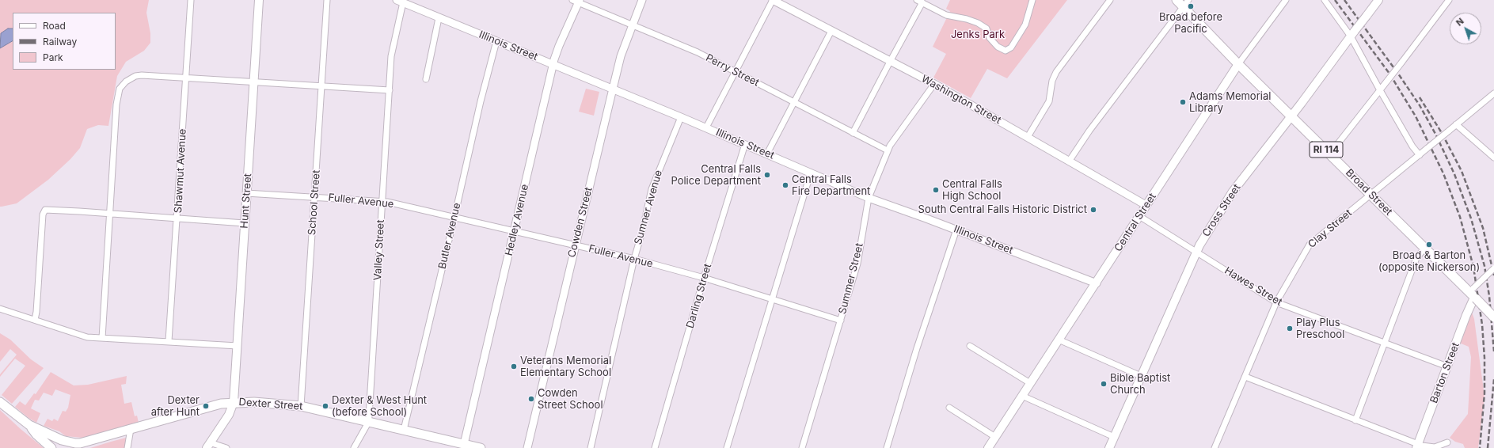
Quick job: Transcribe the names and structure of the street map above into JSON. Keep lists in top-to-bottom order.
{
  "streets": {
    "main road": [
      "RI 114",
      "Broad Street",
      "Hunt Street",
      "Cross Street",
      "Central Street",
      "Barton Street",
      "Dexter Street"
    ],
    "street": [
      "Illinois Street",
      "Perry Street",
      "Washington Street",
      "Shawmut Avenue",
      "Fuller Avenue",
      "School Street",
      "Sumner Avenue",
      "Hedley Avenue",
      "Cowden Street",
      "Clay Street",
      "Butler Avenue",
      "Valley Street",
      "Summer Street",
      "Hawes Street",
      "Darling Street"
    ]
  },
  "crossings": [
    ["Illinois Street", "Sumner Avenue"],
    ["Illinois Street", "Hedley Avenue"],
    ["Illinois Street", "Cowden Street"],
    ["Illinois Street", "Central Street"],
    ["Illinois Street", "Butler Avenue"],
    ["Illinois Street", "Valley Street"],
    ["Illinois Street", "Summer Street"],
    ["Illinois Street", "Darling Street"],
    ["Perry Street", "Hedley Avenue"],
    ["Perry Street", "Cowden Street"],
    ["Perry Street", "Summer Street"],
    ["Washington Street", "Central Street"],
    ["Washington Street", "Summer Street"],
    ["Broad Street", "Cross Street"],
    ["Broad Street", "Central Street"],
    ["Broad Street", "Clay Street"],
    ["Broad Street", "Barton Street"],
    ["Hunt Street", "Fuller Avenue"],
    ["Hunt Street", "Dexter Street"],
    ["Fuller Avenue", "School Street"],
    ["Fuller Avenue", "Sumner Avenue"],
    ["Fuller Avenue", "Hedley Avenue"],
    ["Fuller Avenue", "Cowden Street"],
    ["Fuller Avenue", "Butler Avenue"],
    ["Fuller Avenue", "Valley Street"],
    ["Fuller Avenue", "Summer Street"],
    ["Fuller Avenue", "Darling Street"],
    ["School Street", "Dexter Street"],
    ["Cross Street", "Hawes Street"],
    ["Hedley Avenue", "Dexter Street"],
    ["Central Street", "Hawes Street"],
    ["Clay Street", "Hawes Street"],
    ["Butler Avenue", "Dexter Street"],
    ["Valley Street", "Dexter Street"],
    ["Hawes Street", "Barton Street"]
  ],
  "parks": ["Jenks Park"],
  "places": [
    "Broad before Pacific",
    "Adams Memorial Library",
    "Central Falls Police Department",
    "Central Falls Fire Department",
    "Central Falls High School",
    "South Central Falls Historic District",
    "Broad & Barton (opposite Nickerson)",
    "Play Plus Preschool",
    "Veterans Memorial Elementary School",
    "Bible Baptist Church",
    "Cowden Street School",
    "Dexter after Hunt",
    "Dexter & West Hunt (before School)"
  ],
  "legend": ["Road", "Railway", "Park"],
  "north": "top left"
}
